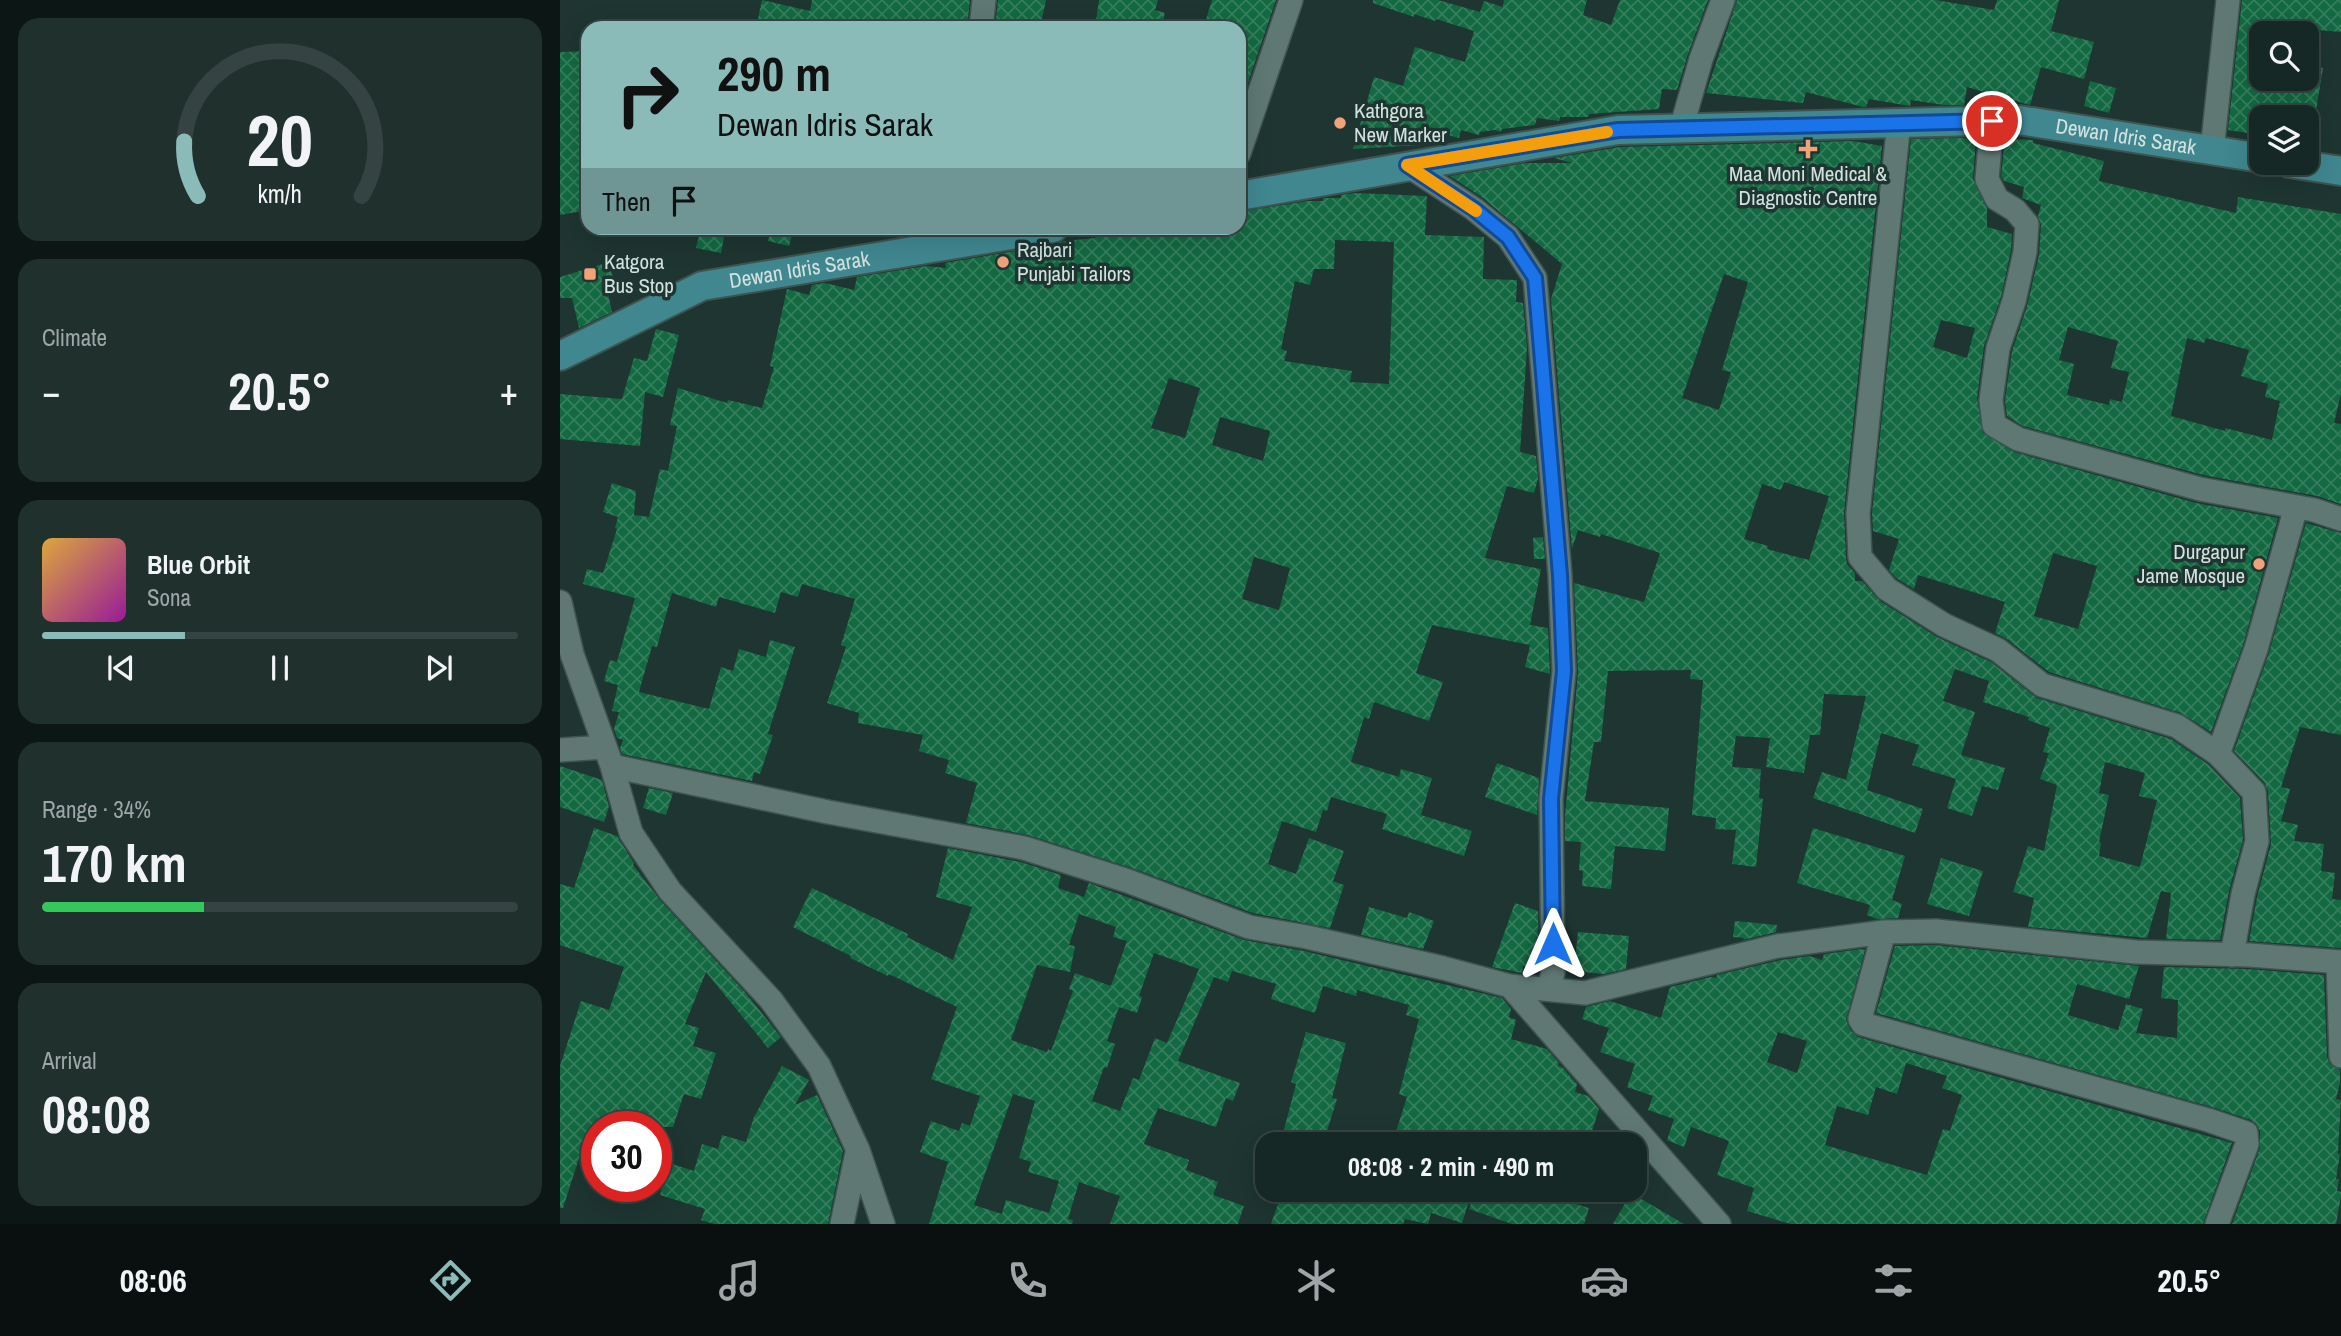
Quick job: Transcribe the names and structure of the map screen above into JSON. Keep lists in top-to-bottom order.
{
  "streets": {
    "main road": ["Dewan Idris Sarak"]
  },
  "places": {
    "other": ["Kathgora New Marker", "Rajbari Punjabi Tailors", "Durgapur Jame Mosque"],
    "health": ["Maa Moni Medical & Diagnostic Centre"],
    "transit": ["Katgora Bus Stop"]
  },
  "page": {
    "turn": ["290 m", "Dewan Idris Sarak"],
    "then": "Then",
    "tile": [
      "Climate",
      ["Range · 34%", "170 km"],
      ["Arrival", "08:08"]
    ],
    "heat": ["−", "20.5°", "+"],
    "song": ["Blue Orbit", "Sona"],
    "limit": "30",
    "trip": "08:08 · 2 min · 490 m",
    "tabs": ["08:06", "20.5°"],
    "gauge": ["20", "km/h"]
  }
}
